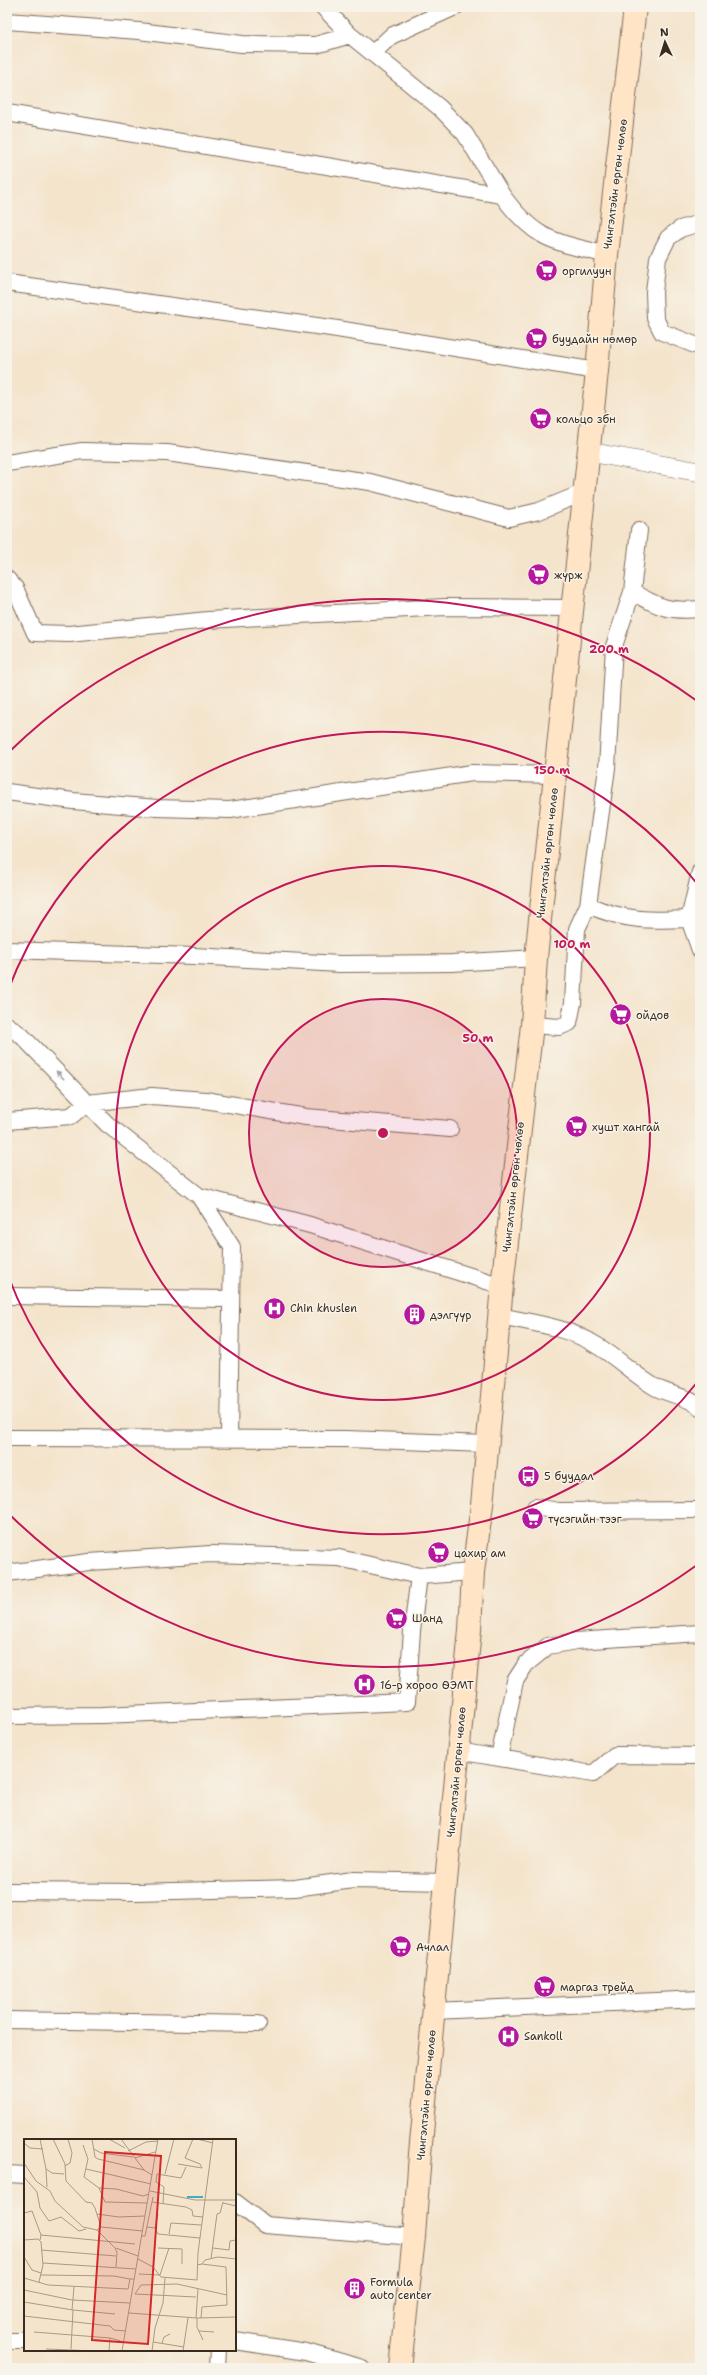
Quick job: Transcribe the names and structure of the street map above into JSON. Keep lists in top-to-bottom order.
{
  "streets": {
    "main road": ["Чингэлтэйн өргөн чөлөө"]
  },
  "places": {
    "supermarket": [
      "оргилуун",
      "буудайн нөмөр",
      "кольцо збн",
      "жүрж",
      "ойдов",
      "хушт хангай",
      "түсэгийн тээг",
      "цахир ам",
      "Шанд",
      "Ачлал",
      "маргаз трейд"
    ],
    "hospital": ["Chin khuslen", "16-р хороо ӨЭМТ", "Sankoll"],
    "building": ["дэлгүүр", "Formula auto center"],
    "bus stop": ["5 буудал"]
  },
  "north": "top",
  "rings": [
    "200 m",
    "150 m",
    "100 m",
    "50 m"
  ]
}
